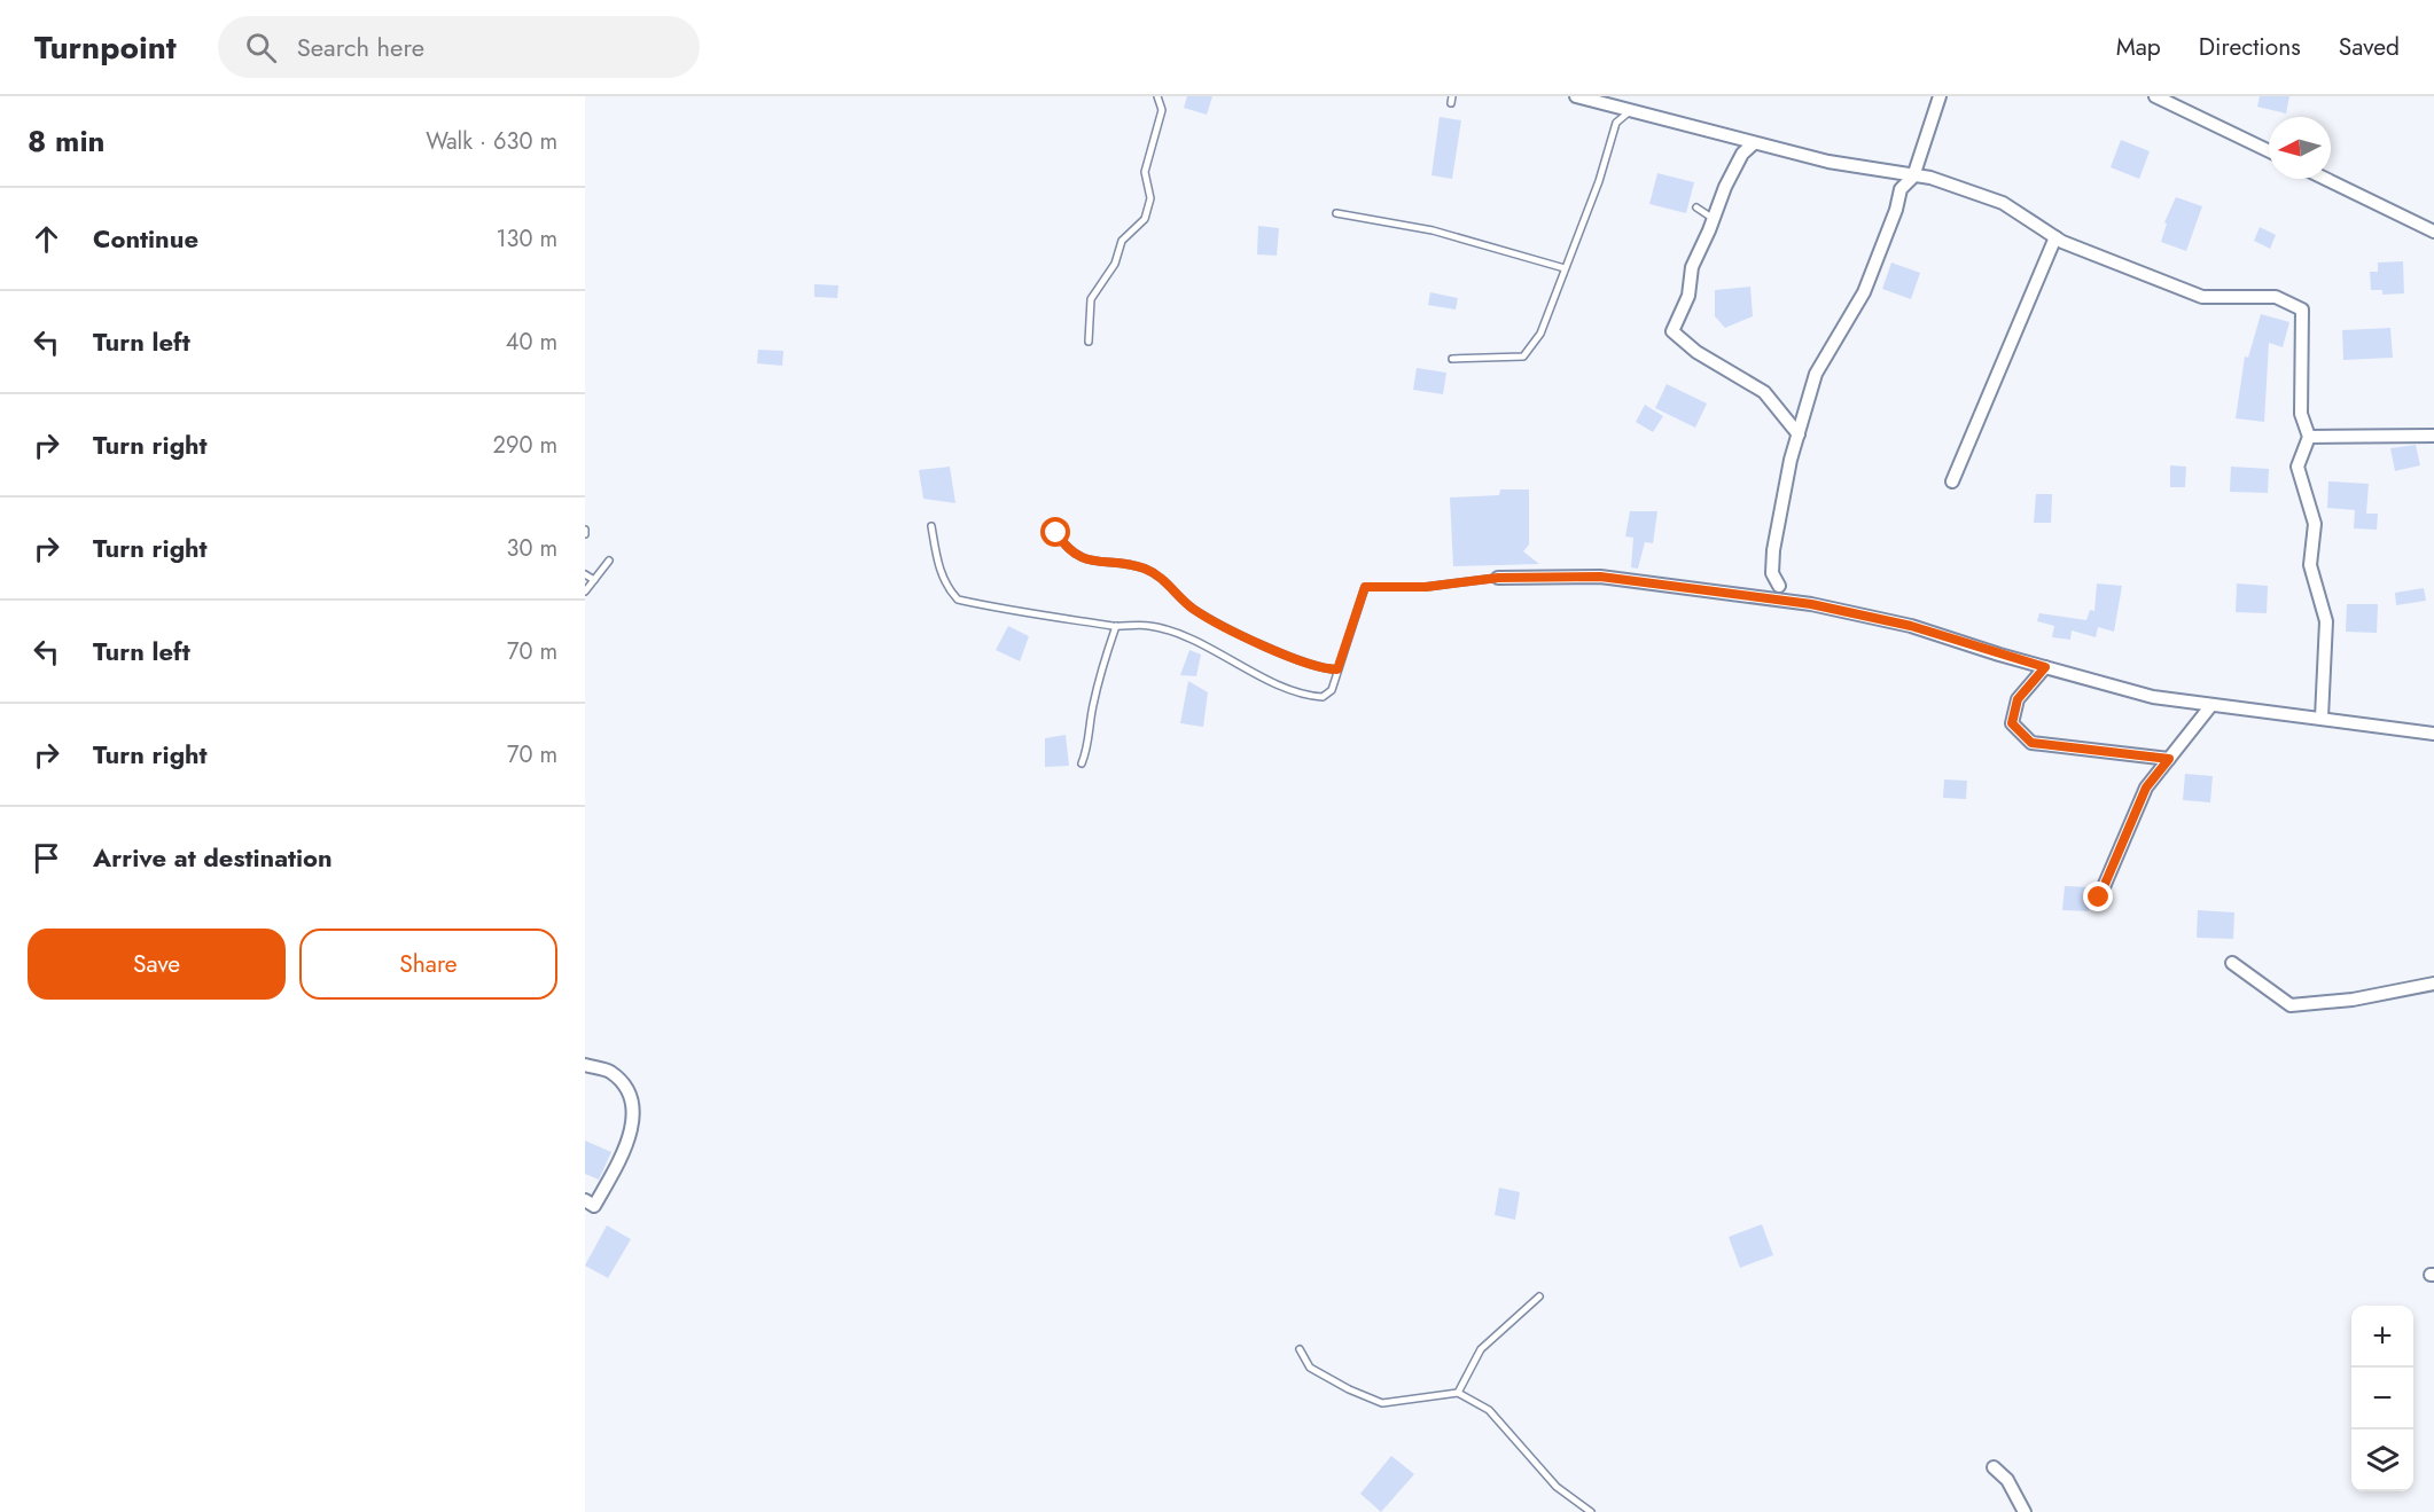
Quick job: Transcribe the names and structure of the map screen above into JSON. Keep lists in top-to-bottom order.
{
  "north": "left",
  "page": {
    "header": "Turnpoint",
    "search": "Search here",
    "nav": ["Map", "Directions", "Saved"],
    "heading": ["8 min", "Walk · 630 m"],
    "list": [
      ["Continue", "130 m"],
      ["Turn left", "40 m"],
      ["Turn right", "290 m"],
      ["Turn right", "30 m"],
      ["Turn left", "70 m"],
      ["Turn right", "70 m"],
      "Arrive at destination"
    ],
    "buttons": ["Save", "Share"],
    "map_buttons": ["+", "−"]
  }
}
